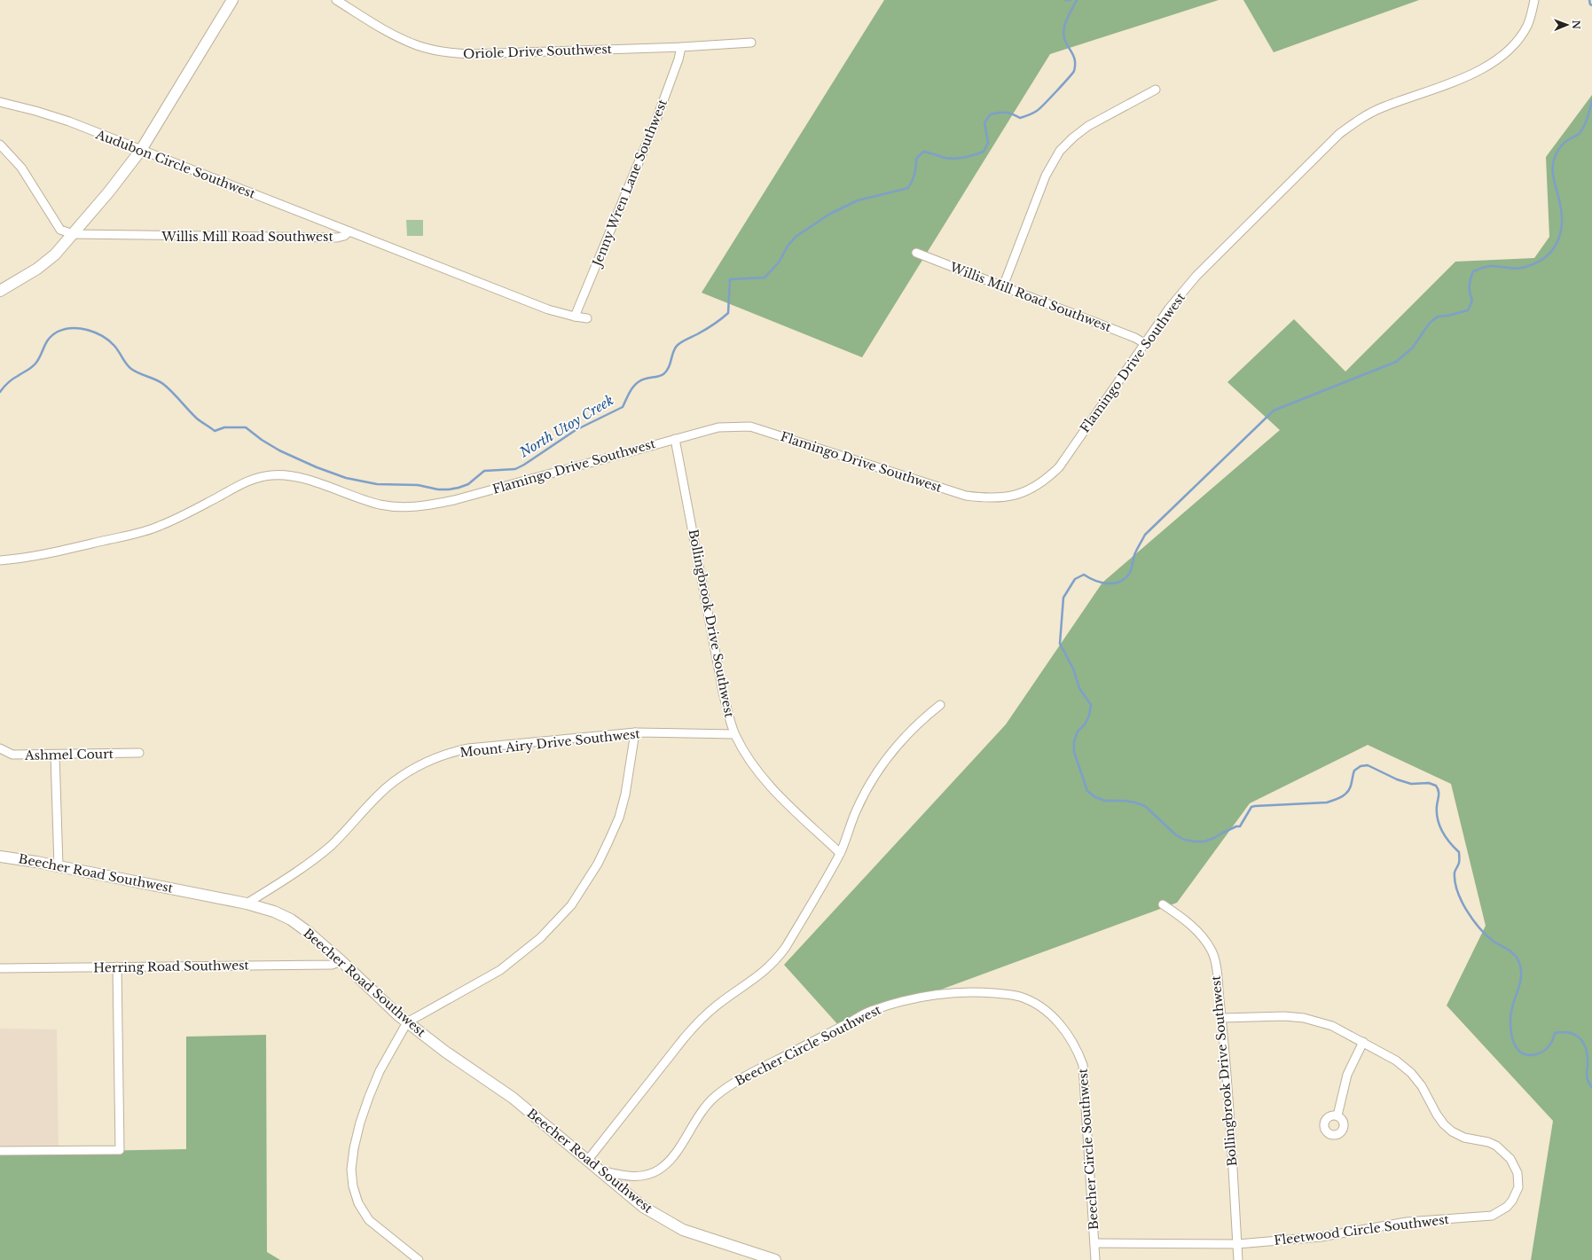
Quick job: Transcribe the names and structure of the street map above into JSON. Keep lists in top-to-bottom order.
{
  "streets": {
    "street": [
      "Oriole Drive Southwest",
      "Audubon Circle Southwest",
      "Jenny Wren Lane Southwest",
      "Willis Mill Road Southwest",
      "Flamingo Drive Southwest",
      "Bollingbrook Drive Southwest",
      "Mount Airy Drive Southwest",
      "Ashmel Court",
      "Beecher Road Southwest",
      "Herring Road Southwest",
      "Beecher Circle Southwest",
      "Fleetwood Circle Southwest"
    ]
  },
  "crossings": [
    ["Oriole Drive Southwest", "Jenny Wren Lane Southwest"],
    ["Audubon Circle Southwest", "Willis Mill Road Southwest"],
    ["Jenny Wren Lane Southwest", "Willis Mill Road Southwest"],
    ["Willis Mill Road Southwest", "Flamingo Drive Southwest"],
    ["Flamingo Drive Southwest", "Bollingbrook Drive Southwest"],
    ["Bollingbrook Drive Southwest", "Mount Airy Drive Southwest"],
    ["Bollingbrook Drive Southwest", "Fleetwood Circle Southwest"],
    ["Mount Airy Drive Southwest", "Beecher Road Southwest"],
    ["Beecher Road Southwest", "Herring Road Southwest"],
    ["Beecher Road Southwest", "Beecher Circle Southwest"],
    ["Beecher Circle Southwest", "Fleetwood Circle Southwest"]
  ],
  "water": ["North Utoy Creek"],
  "north": "right"
}
